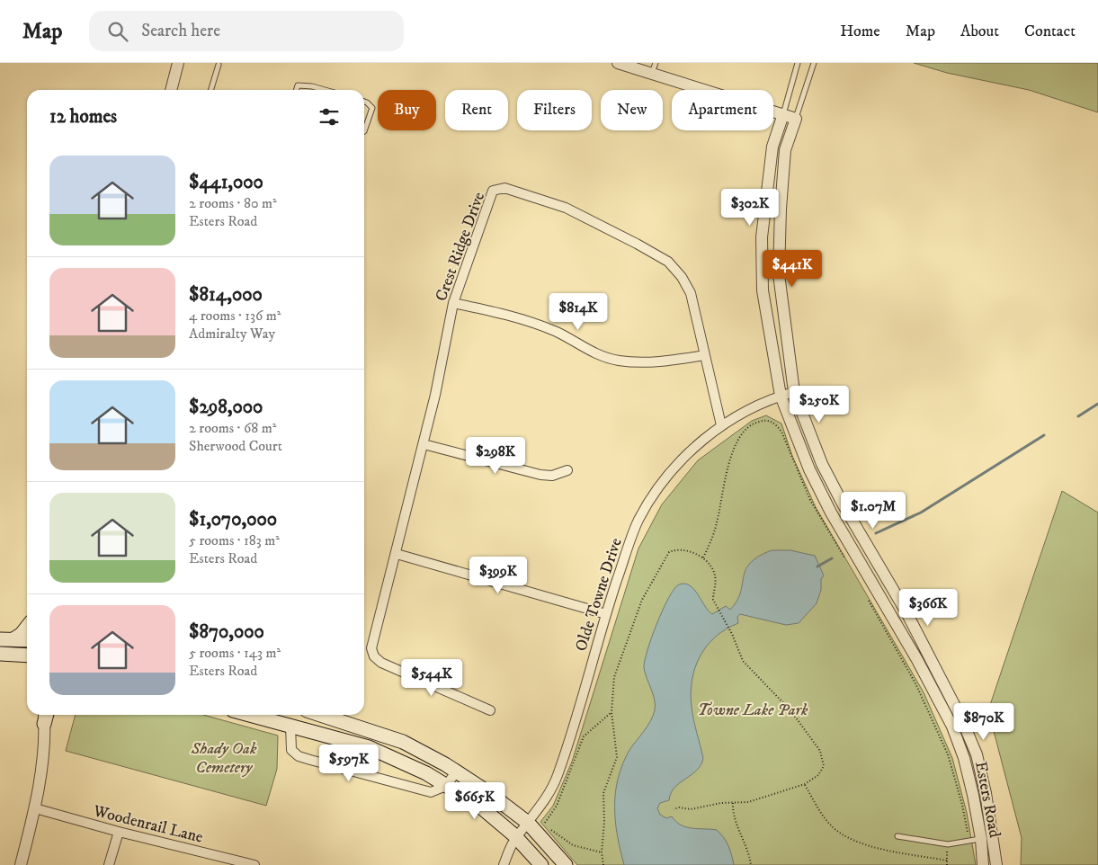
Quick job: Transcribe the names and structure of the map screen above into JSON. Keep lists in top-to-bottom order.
{
  "streets": {
    "street": [
      "Crest Ridge Drive",
      "Olde Towne Drive",
      "Esters Road",
      "Woodenrail Lane"
    ]
  },
  "crossings": [
    ["Crest Ridge Drive", "Olde Towne Drive"],
    ["Olde Towne Drive", "Esters Road"]
  ],
  "parks": ["Towne Lake Park", "Shady Oak Cemetery"],
  "page": {
    "header": "Map",
    "search": "Search here",
    "nav": [
      "Home",
      "Map",
      "About",
      "Contact"
    ],
    "chip": [
      "Buy",
      "Rent",
      "Filters",
      "New",
      "Apartment"
    ],
    "heading": "12 homes",
    "list": [
      {
        "name": "$441,000",
        "note": "2 rooms · 80 m² · Esters Road"
      },
      {
        "name": "$814,000",
        "note": "4 rooms · 136 m² · Admiralty Way"
      },
      {
        "name": "$298,000",
        "note": "2 rooms · 68 m² · Sherwood Court"
      },
      {
        "name": "$1,070,000",
        "note": "5 rooms · 183 m² · Esters Road"
      },
      {
        "name": "$870,000",
        "note": "5 rooms · 143 m² · Esters Road"
      }
    ],
    "price": [
      "$302K",
      "$441K",
      "$814K",
      "$250K",
      "$298K",
      "$1.07M",
      "$399K",
      "$366K",
      "$544K",
      "$870K",
      "$597K",
      "$665K"
    ]
  }
}
